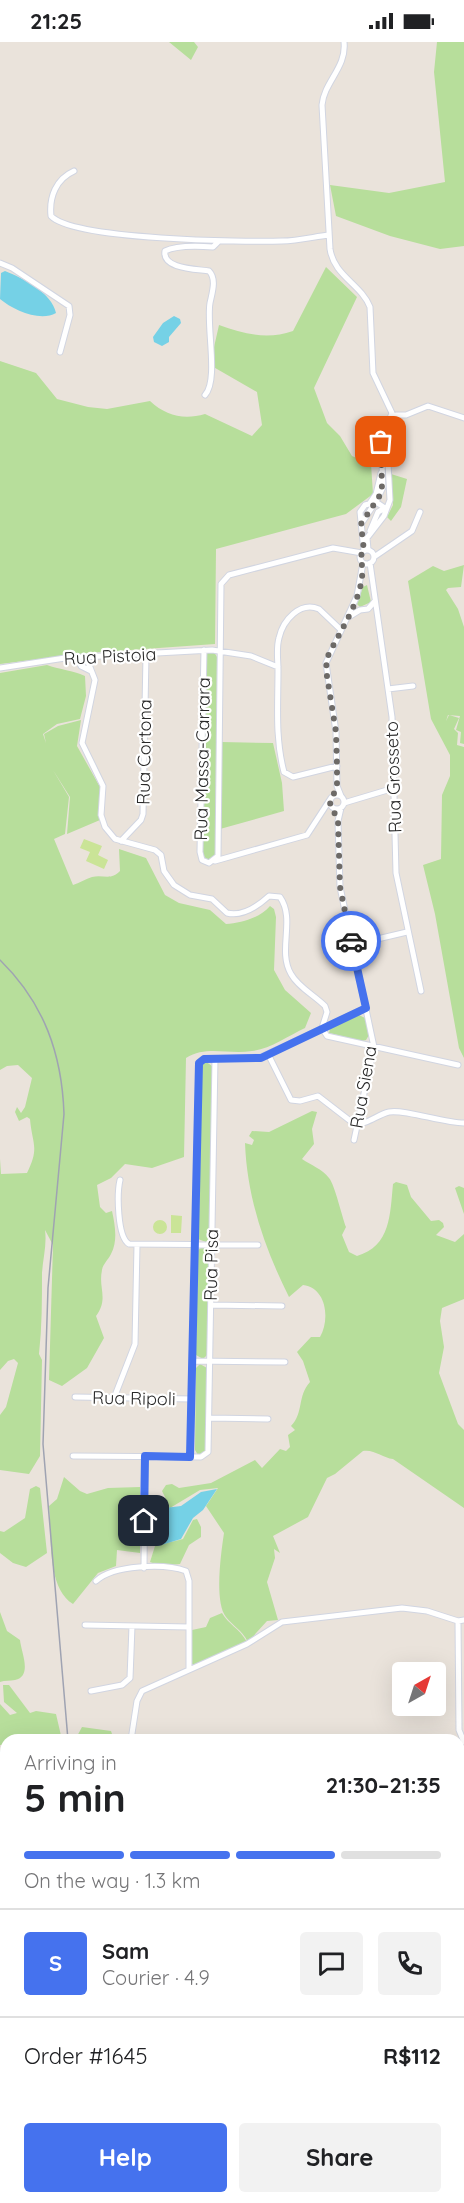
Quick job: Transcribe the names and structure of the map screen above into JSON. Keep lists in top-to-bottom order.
{
  "streets": {
    "street": [
      "Rua Pistoia",
      "Rua Cortona",
      "Rua Massa-Carrara",
      "Rua Grosseto",
      "Rua Siena",
      "Rua Pisa",
      "Rua Ripoli"
    ]
  },
  "crossings": [
    ["Rua Pistoia", "Rua Cortona"],
    ["Rua Pistoia", "Rua Massa-Carrara"]
  ],
  "north": "top right",
  "page": {
    "status": "21:25",
    "heading": ["5 min", "Arriving in", "21:30–21:35"],
    "panel": [
      "Sam",
      "Courier · 4.9",
      "Order #1645",
      "R$112"
    ],
    "bar": "On the way · 1.3 km",
    "round": "S",
    "buttons": ["Help", "Share"]
  }
}
